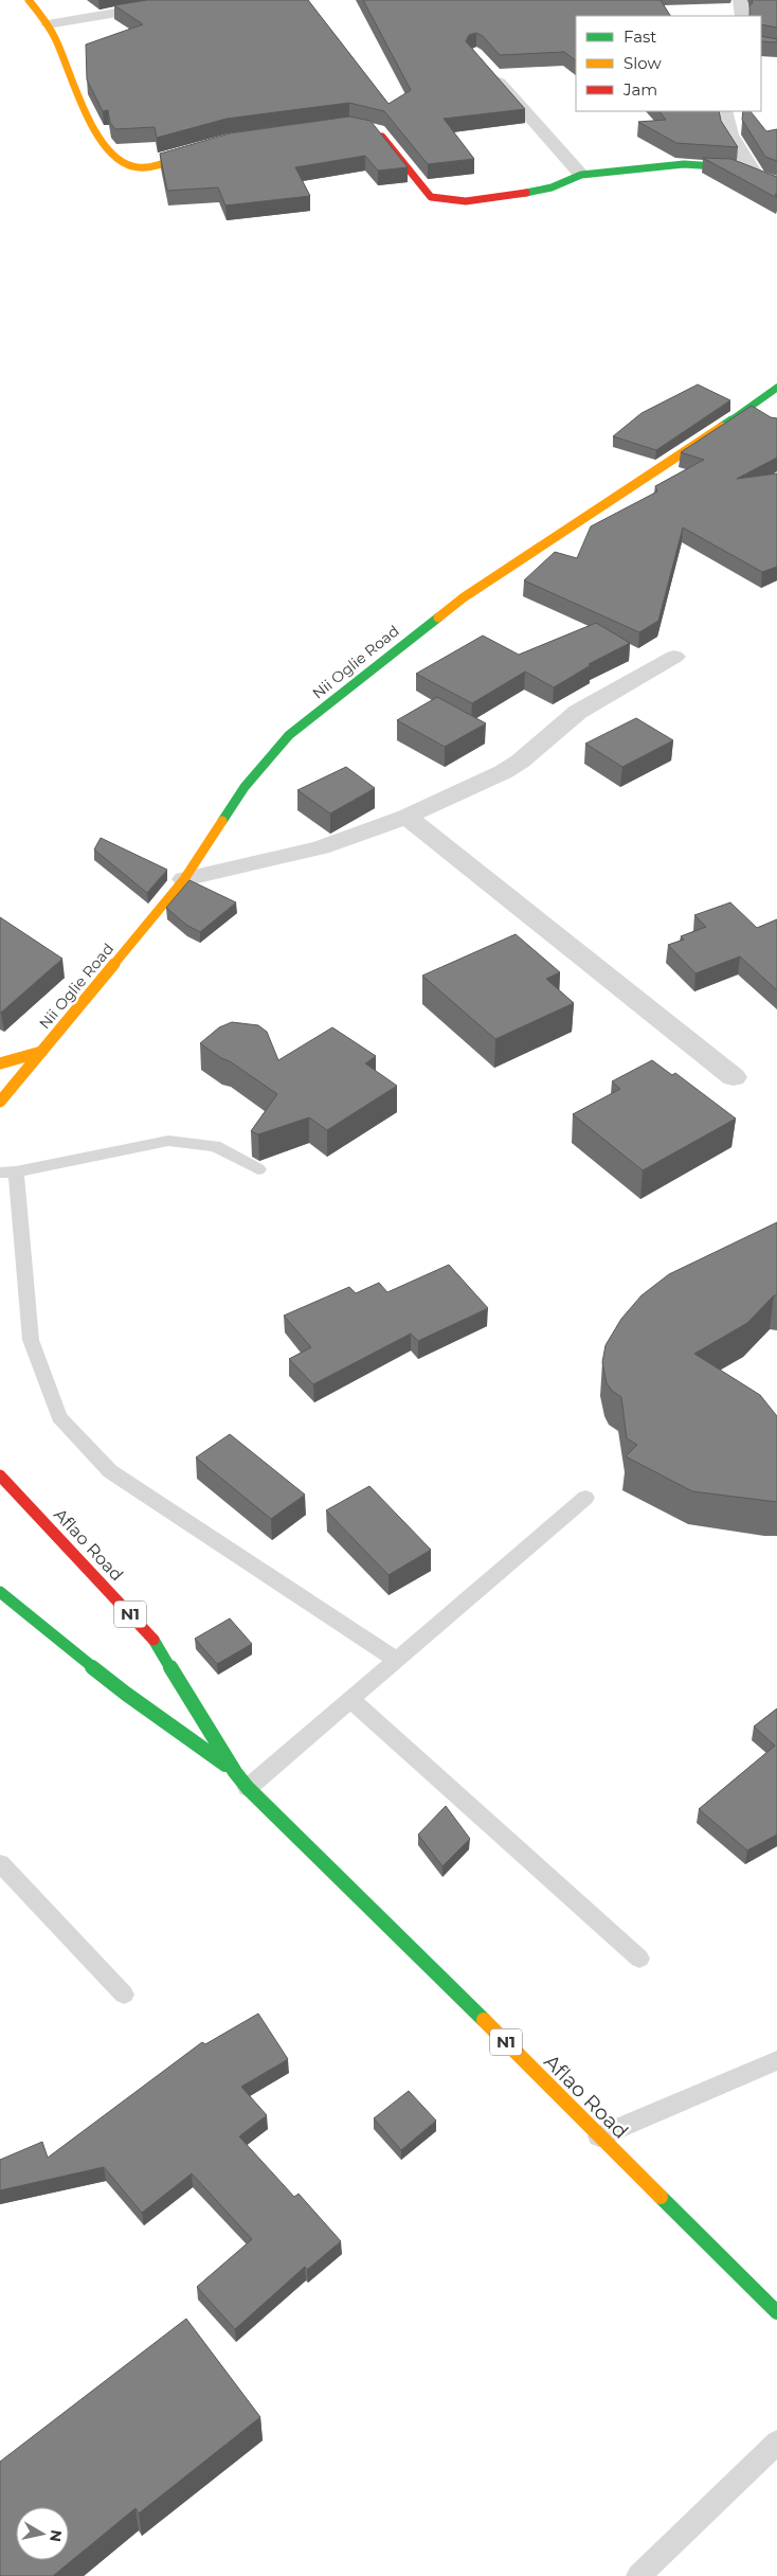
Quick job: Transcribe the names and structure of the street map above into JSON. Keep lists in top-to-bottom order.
{
  "streets": {
    "main road": ["Nii Oglie Road", "Aflao Road", "N1"]
  },
  "legend": ["Fast", "Slow", "Jam"],
  "north": "right"
}
